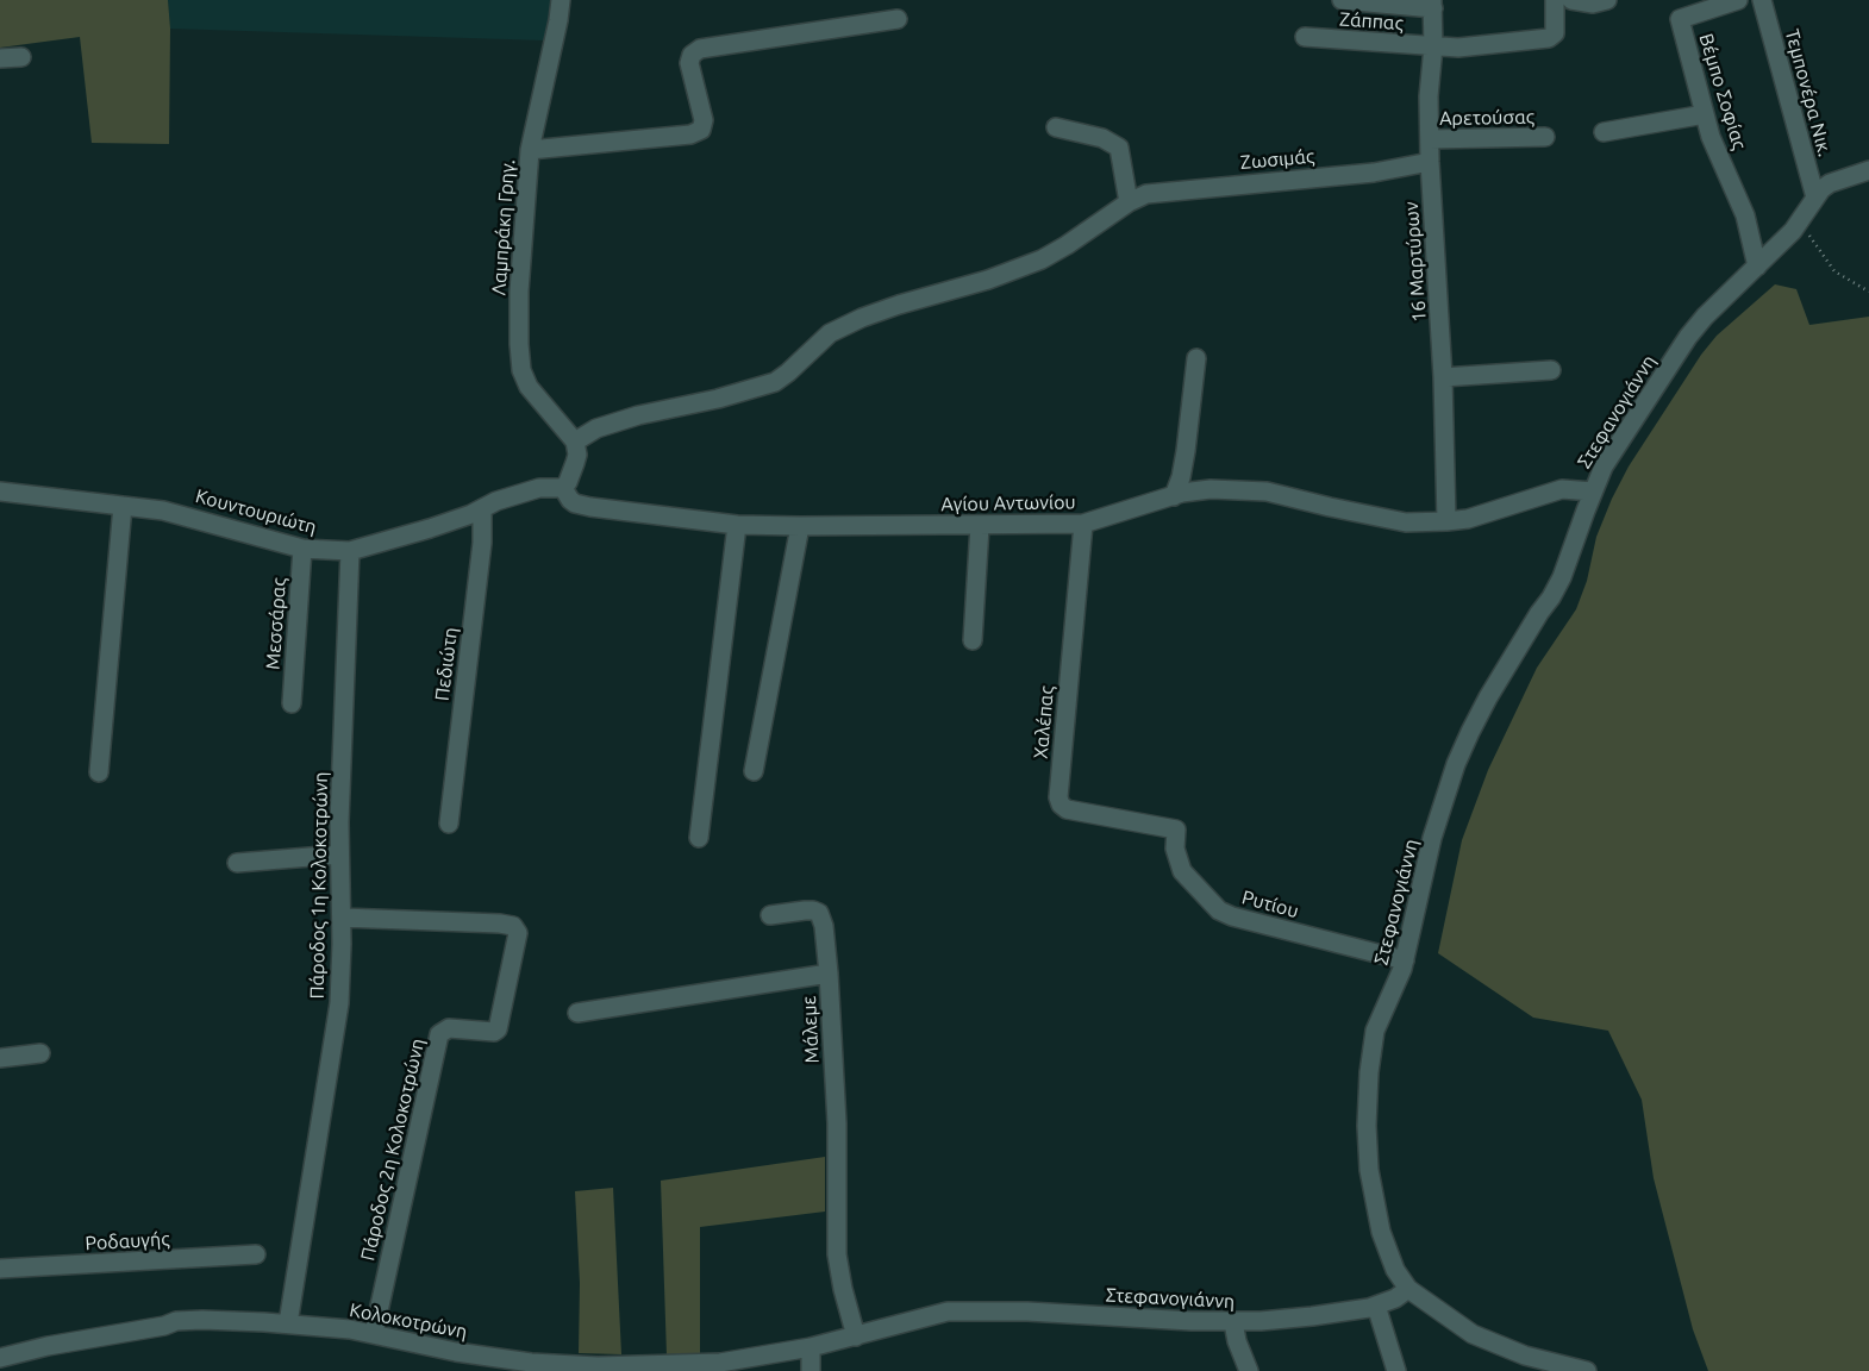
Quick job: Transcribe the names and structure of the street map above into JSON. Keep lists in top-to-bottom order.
{
  "streets": {
    "street": [
      "Ζάππας",
      "Βέμπο Σοφίας",
      "Τεμπονέρα Νικ.",
      "Αρετούσας",
      "Ζωσιμάς",
      "Λαμπράκη Γρηγ.",
      "16 Μαρτύρων",
      "Στεφανογιάννη",
      "Αγίου Αντωνίου",
      "Κουντουριώτη",
      "Μεσσάρας",
      "Πεδιώτη",
      "Χαλέπας",
      "Πάροδος 1η Κολοκοτρώνη",
      "Ρυτίου",
      "Μάλεμε",
      "Πάροδος 2η Κολοκοτρώνη",
      "Ροδαυγής",
      "Κολοκοτρώνη"
    ]
  },
  "crossings": [
    ["Ζάππας", "16 Μαρτύρων"],
    ["Βέμπο Σοφίας", "Στεφανογιάννη"],
    ["Τεμπονέρα Νικ.", "Στεφανογιάννη"],
    ["Αρετούσας", "16 Μαρτύρων"],
    ["Ζωσιμάς", "Λαμπράκη Γρηγ."],
    ["Ζωσιμάς", "16 Μαρτύρων"],
    ["16 Μαρτύρων", "Αγίου Αντωνίου"],
    ["Στεφανογιάννη", "Αγίου Αντωνίου"],
    ["Στεφανογιάννη", "Ρυτίου"],
    ["Στεφανογιάννη", "Μάλεμε"],
    ["Στεφανογιάννη", "Κολοκοτρώνη"],
    ["Αγίου Αντωνίου", "Κουντουριώτη"],
    ["Αγίου Αντωνίου", "Χαλέπας"],
    ["Κουντουριώτη", "Μεσσάρας"],
    ["Κουντουριώτη", "Πεδιώτη"],
    ["Κουντουριώτη", "Πάροδος 1η Κολοκοτρώνη"],
    ["Χαλέπας", "Ρυτίου"],
    ["Πάροδος 1η Κολοκοτρώνη", "Πάροδος 2η Κολοκοτρώνη"],
    ["Πάροδος 1η Κολοκοτρώνη", "Κολοκοτρώνη"],
    ["Πάροδος 2η Κολοκοτρώνη", "Κολοκοτρώνη"]
  ]
}
